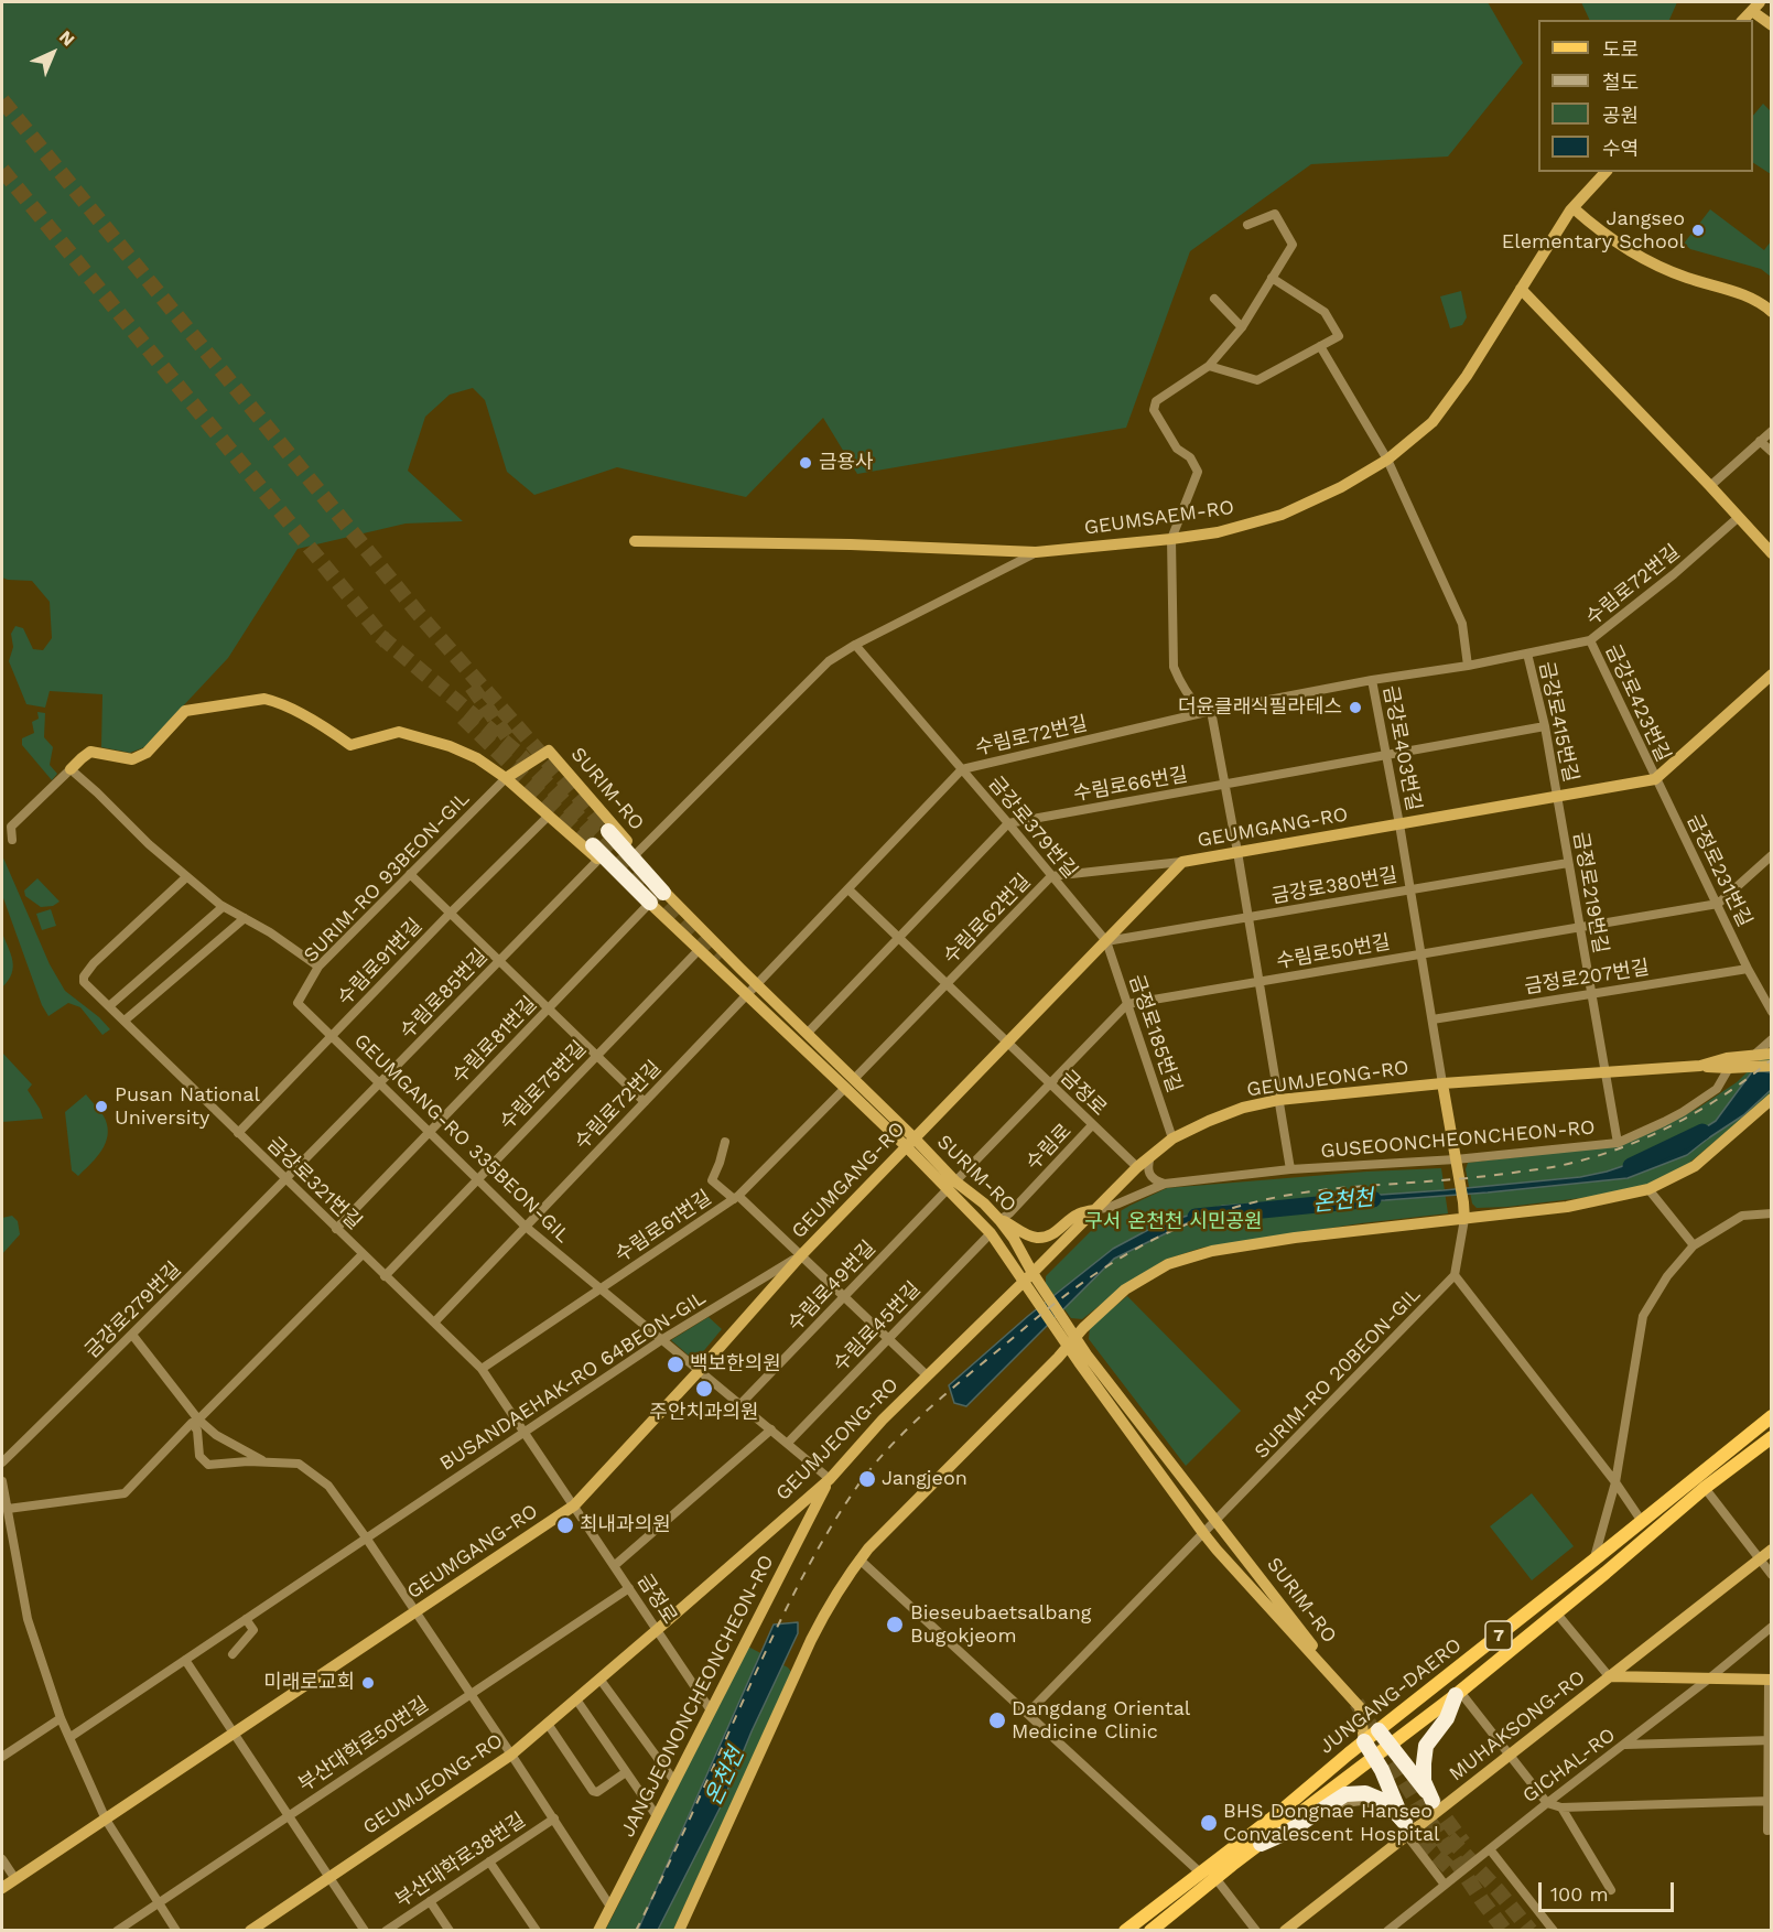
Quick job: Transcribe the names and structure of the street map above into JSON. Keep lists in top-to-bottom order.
{
  "streets": {
    "main road": [
      "GEUMSAEM-RO",
      "SURIM-RO",
      "GEUMGANG-RO",
      "GEUMJEONG-RO",
      "7",
      "JANGJEONONCHEONCHEON-RO",
      "JUNGANG-DAERO",
      "MUHAKSONG-RO"
    ],
    "street": [
      "수림로72번길",
      "금강로423번길",
      "금강로415번길",
      "금강로403번길",
      "수림로66번길",
      "금강로379번길",
      "금정로231번길",
      "SURIM-RO 93BEON-GIL",
      "금강로380번길",
      "금정로219번길",
      "수림로62번길",
      "수림로50번길",
      "수림로91번길",
      "금정로207번길",
      "수림로85번길",
      "금정로185번길",
      "수림로81번길",
      "수림로75번길",
      "금정로",
      "GEUMGANG-RO 335BEON-GIL",
      "GUSEOONCHEONCHEON-RO",
      "수림로",
      "금강로321번길",
      "수림로61번길",
      "수림로49번길",
      "금강로279번길",
      "수림로45번길",
      "SURIM-RO 20BEON-GIL",
      "BUSANDAEHAK-RO 64BEON-GIL",
      "부산대학로50번길",
      "GICHAL-RO",
      "부산대학로38번길"
    ]
  },
  "crossings": [
    ["수림로72번길", "금강로423번길"],
    ["수림로72번길", "금강로415번길"],
    ["수림로72번길", "금강로403번길"],
    ["수림로72번길", "SURIM-RO"],
    ["수림로72번길", "금강로379번길"],
    ["수림로72번길", "금정로"],
    ["수림로72번길", "GEUMGANG-RO 335BEON-GIL"],
    ["수림로72번길", "금강로321번길"],
    ["금강로423번길", "GEUMGANG-RO"],
    ["금강로423번길", "금정로231번길"],
    ["금강로415번길", "수림로66번길"],
    ["금강로415번길", "GEUMGANG-RO"],
    ["금강로415번길", "금정로219번길"],
    ["금강로403번길", "수림로66번길"],
    ["금강로403번길", "GEUMGANG-RO"],
    ["수림로66번길", "금강로379번길"],
    ["SURIM-RO", "GEUMGANG-RO"],
    ["SURIM-RO", "SURIM-RO 93BEON-GIL"],
    ["SURIM-RO", "수림로62번길"],
    ["SURIM-RO", "수림로81번길"],
    ["SURIM-RO", "GEUMJEONG-RO"],
    ["SURIM-RO", "수림로75번길"],
    ["SURIM-RO", "수림로"],
    ["SURIM-RO", "수림로61번길"],
    ["SURIM-RO", "수림로49번길"],
    ["SURIM-RO", "수림로45번길"],
    ["SURIM-RO", "SURIM-RO 20BEON-GIL"],
    ["SURIM-RO", "JUNGANG-DAERO"],
    ["금강로379번길", "GEUMGANG-RO"],
    ["금강로379번길", "금강로380번길"],
    ["금강로379번길", "수림로62번길"],
    ["금강로379번길", "금정로185번길"],
    ["GEUMGANG-RO", "금정로231번길"],
    ["GEUMGANG-RO", "금강로380번길"],
    ["GEUMGANG-RO", "금정로219번길"],
    ["GEUMGANG-RO", "수림로62번길"],
    ["GEUMGANG-RO", "금정로185번길"],
    ["GEUMGANG-RO", "금정로"],
    ["GEUMGANG-RO", "GEUMGANG-RO 335BEON-GIL"],
    ["GEUMGANG-RO", "금강로321번길"],
    ["GEUMGANG-RO", "BUSANDAEHAK-RO 64BEON-GIL"],
    ["금정로231번길", "수림로50번길"],
    ["금정로231번길", "금정로207번길"],
    ["SURIM-RO 93BEON-GIL", "GEUMGANG-RO 335BEON-GIL"],
    ["금강로380번길", "금정로219번길"],
    ["금강로380번길", "금정로185번길"],
    ["금정로219번길", "수림로50번길"],
    ["금정로219번길", "금정로207번길"],
    ["금정로219번길", "GEUMJEONG-RO"],
    ["금정로219번길", "GUSEOONCHEONCHEON-RO"],
    ["수림로62번길", "금정로"],
    ["수림로62번길", "수림로61번길"],
    ["수림로50번길", "금정로185번길"],
    ["수림로91번길", "GEUMGANG-RO 335BEON-GIL"],
    ["수림로91번길", "금강로321번길"],
    ["수림로85번길", "GEUMGANG-RO 335BEON-GIL"],
    ["수림로85번길", "금강로321번길"],
    ["수림로85번길", "금강로279번길"],
    ["금정로185번길", "GEUMJEONG-RO"],
    ["수림로81번길", "GEUMGANG-RO 335BEON-GIL"],
    ["수림로81번길", "금강로321번길"],
    ["GEUMJEONG-RO", "금정로"],
    ["GEUMJEONG-RO", "GEUMGANG-RO 335BEON-GIL"],
    ["GEUMJEONG-RO", "GUSEOONCHEONCHEON-RO"],
    ["GEUMJEONG-RO", "JANGJEONONCHEONCHEON-RO"],
    ["수림로75번길", "GEUMGANG-RO 335BEON-GIL"],
    ["수림로75번길", "금강로321번길"],
    ["금정로", "수림로"],
    ["금정로", "금강로321번길"],
    ["금정로", "JANGJEONONCHEONCHEON-RO"],
    ["금정로", "부산대학로50번길"],
    ["GEUMGANG-RO 335BEON-GIL", "수림로61번길"],
    ["GEUMGANG-RO 335BEON-GIL", "수림로49번길"],
    ["GEUMGANG-RO 335BEON-GIL", "수림로45번길"],
    ["GEUMGANG-RO 335BEON-GIL", "BUSANDAEHAK-RO 64BEON-GIL"],
    ["GEUMGANG-RO 335BEON-GIL", "JANGJEONONCHEONCHEON-RO"],
    ["금강로321번길", "수림로61번길"],
    ["금강로321번길", "금강로279번길"],
    ["금강로321번길", "BUSANDAEHAK-RO 64BEON-GIL"]
  ],
  "water": ["온천천"],
  "parks": ["구서 온천천 시민공원"],
  "places": [
    "Jangseo Elementary School",
    "금용사",
    "더윤클래식필라테스",
    "Pusan National University",
    "백보한의원",
    "주안치과의원",
    "Jangjeon",
    "최내과의원",
    "Bieseubaetsalbang Bugokjeom",
    "미래로교회",
    "Dangdang Oriental Medicine Clinic",
    "BHS Dongnae Hanseo Convalescent Hospital"
  ],
  "legend": [
    "도로",
    "철도",
    "공원",
    "수역"
  ],
  "scale_bar": "100 m",
  "north": "top right"
}
